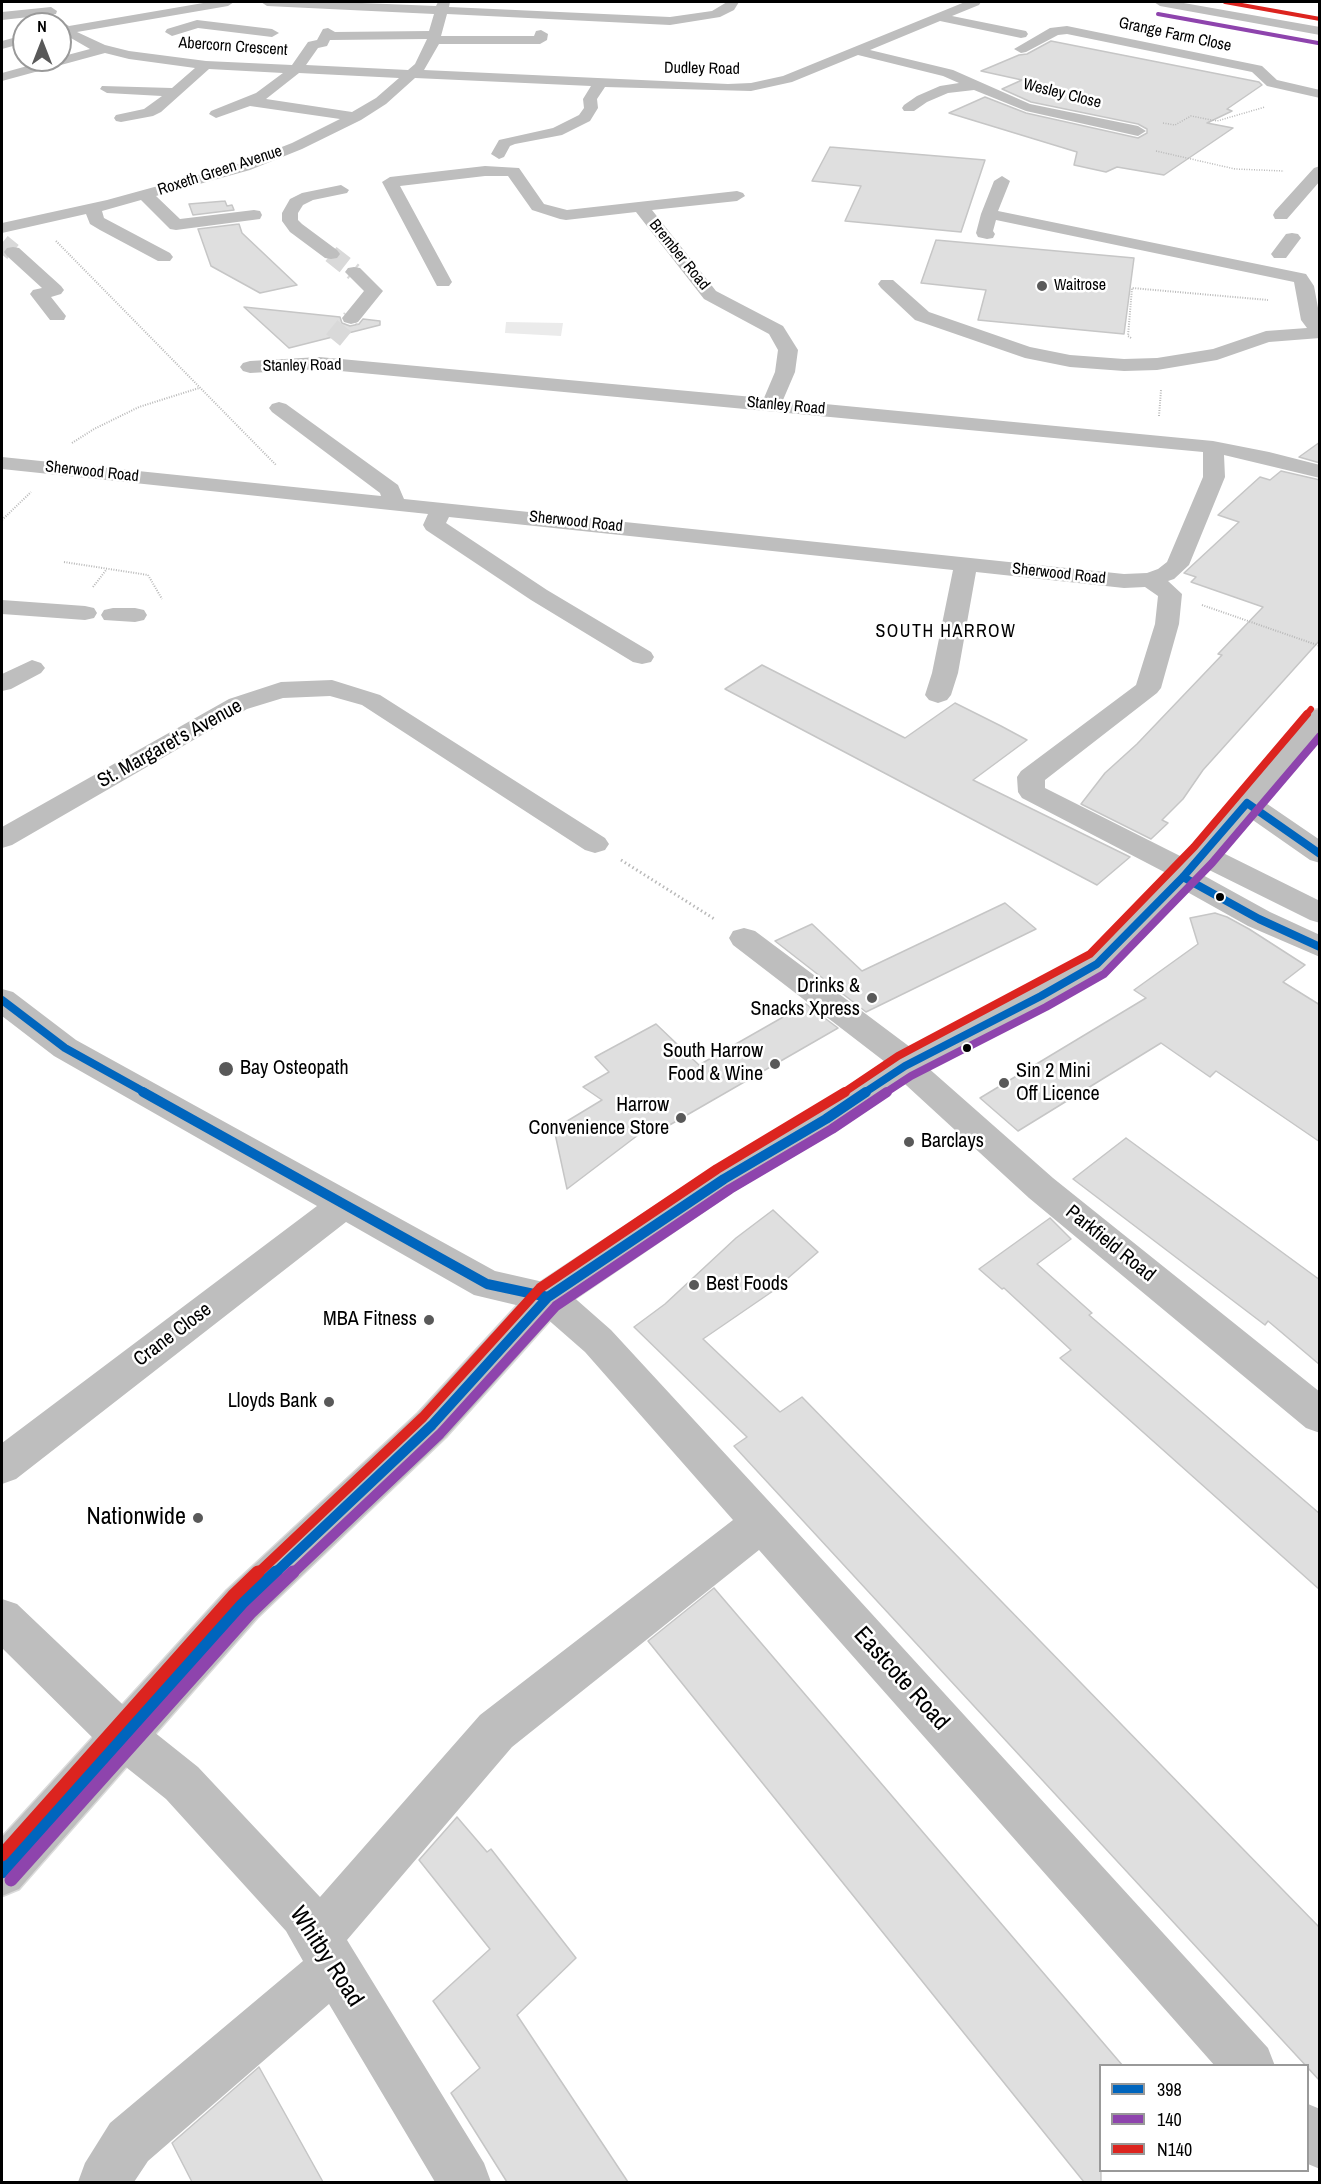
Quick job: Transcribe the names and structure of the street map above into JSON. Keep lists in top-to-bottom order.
{
  "streets": {
    "street": [
      "Grange Farm Close",
      "Abercorn Crescent",
      "Dudley Road",
      "Wesley Close",
      "Roxeth Green Avenue",
      "Brember Road",
      "Stanley Road",
      "Sherwood Road",
      "St. Margaret's Avenue",
      "Parkfield Road",
      "Crane Close",
      "Eastcote Road",
      "Whitby Road"
    ]
  },
  "crossings": [
    ["Abercorn Crescent", "Dudley Road"],
    ["Abercorn Crescent", "Roxeth Green Avenue"],
    ["Dudley Road", "Wesley Close"],
    ["Dudley Road", "Roxeth Green Avenue"],
    ["Brember Road", "Stanley Road"]
  ],
  "districts": ["SOUTH HARROW"],
  "places": [
    "Waitrose",
    "Drinks & Snacks Xpress",
    "South Harrow Food & Wine",
    "Bay Osteopath",
    "Sin 2 Mini Off Licence",
    "Harrow Convenience Store",
    "Barclays",
    "Best Foods",
    "MBA Fitness",
    "Lloyds Bank",
    "Nationwide"
  ],
  "lines": ["transit line N140", "transit line 140", "transit line 398"],
  "legend": ["398", "140", "N140"],
  "north": "top"
}
